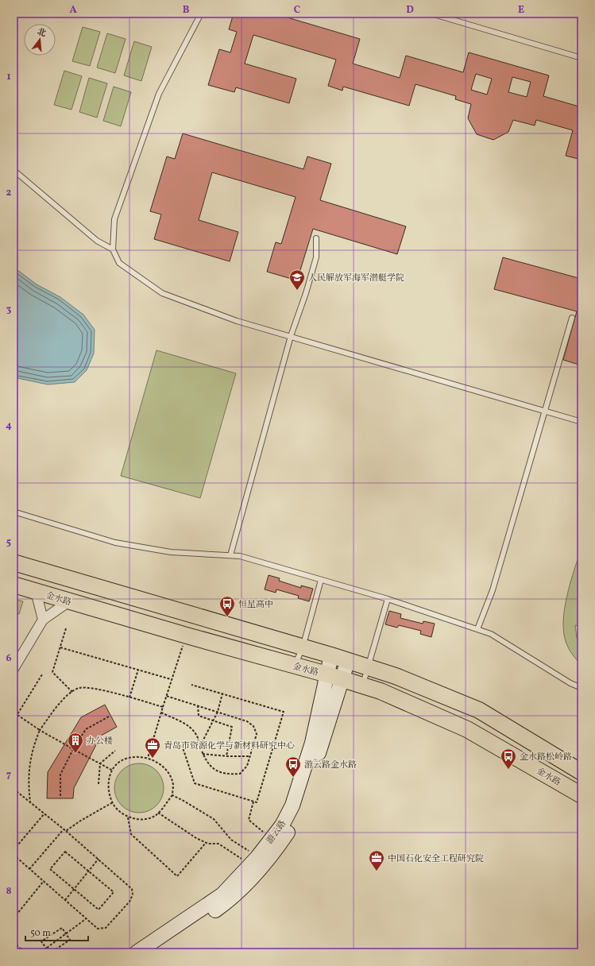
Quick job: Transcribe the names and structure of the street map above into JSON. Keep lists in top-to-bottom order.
{
  "streets": {
    "main road": ["金水路", "游云路"]
  },
  "crossings": [
    ["金水路", "游云路"]
  ],
  "places": {
    "school or university": ["人民解放军海军潜艇学院"],
    "bus stop": ["恒星高中", "金水路松岭路", "游云路金水路"],
    "building": ["办公楼"],
    "office": ["青岛市资源化学与新材料研究中心", "中国石化安全工程研究院"]
  },
  "scale_bar": "50 m",
  "north": "top",
  "grid": {
    "columns": [
      "A",
      "B",
      "C",
      "D",
      "E"
    ],
    "rows": [
      "1",
      "2",
      "3",
      "4",
      "5",
      "6",
      "7",
      "8"
    ]
  }
}
